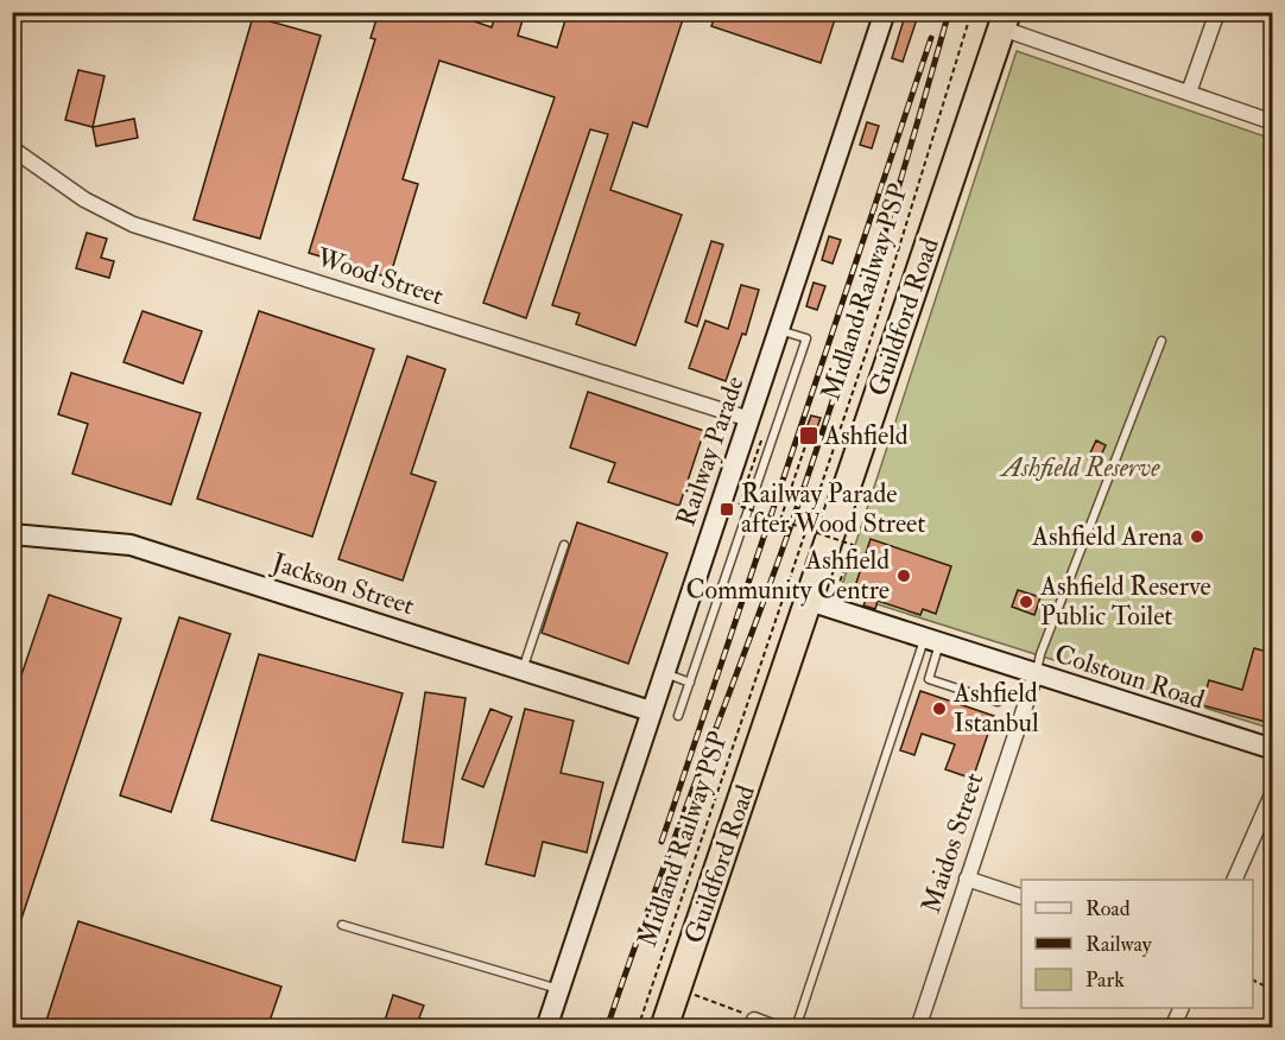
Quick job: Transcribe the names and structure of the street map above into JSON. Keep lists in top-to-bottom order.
{
  "streets": {
    "highway": ["Guildford Road"],
    "street": [
      "Wood Street",
      "Railway Parade",
      "Jackson Street",
      "Colstoun Road",
      "Maidos Street"
    ],
    "path": ["Midland Railway PSP"]
  },
  "crossings": [
    ["Wood Street", "Railway Parade"],
    ["Guildford Road", "Colstoun Road"],
    ["Railway Parade", "Jackson Street"],
    ["Colstoun Road", "Maidos Street"]
  ],
  "parks": ["Ashfield Reserve"],
  "places": {
    "transit": ["Ashfield", "Railway Parade after Wood Street"],
    "other": [
      "Ashfield Arena",
      "Ashfield Community Centre",
      "Ashfield Reserve Public Toilet",
      "Ashfield Istanbul"
    ]
  },
  "legend": ["Road", "Railway", "Park"]
}
